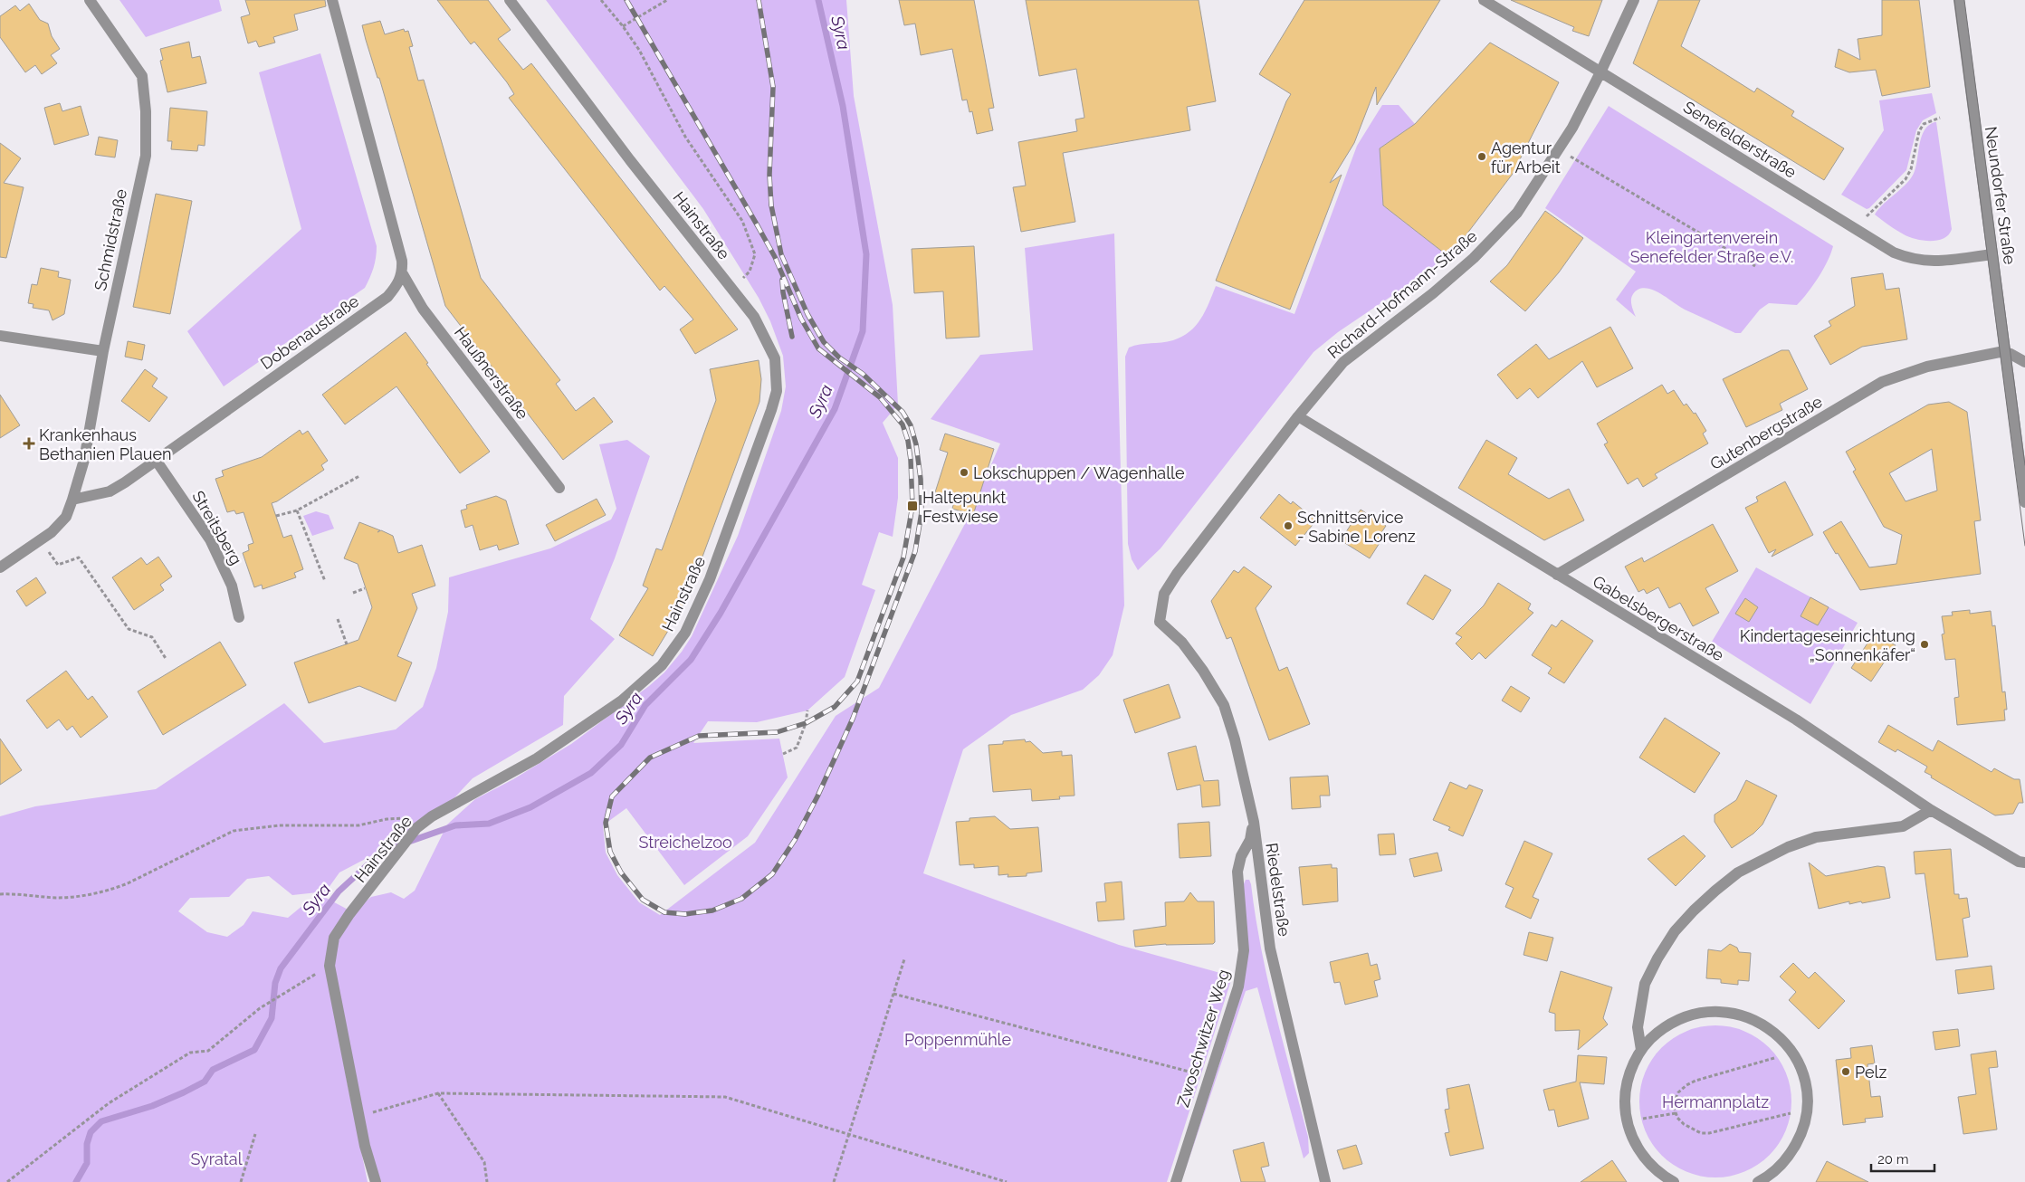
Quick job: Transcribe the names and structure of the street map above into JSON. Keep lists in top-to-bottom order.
{
  "streets": {
    "street": [
      "Senefelderstraße",
      "Neundorfer Straße",
      "Hainstraße",
      "Schmidstraße",
      "Richard-Hofmann-Straße",
      "Dobenaustraße",
      "Haußnerstraße",
      "Gutenbergstraße",
      "Streitsberg",
      "Gabelsbergerstraße",
      "Riedelstraße",
      "Zwoschwitzer Weg"
    ]
  },
  "crossings": [
    ["Senefelderstraße", "Neundorfer Straße"],
    ["Senefelderstraße", "Richard-Hofmann-Straße"],
    ["Neundorfer Straße", "Gutenbergstraße"],
    ["Schmidstraße", "Dobenaustraße"],
    ["Richard-Hofmann-Straße", "Gabelsbergerstraße"],
    ["Richard-Hofmann-Straße", "Riedelstraße"],
    ["Dobenaustraße", "Haußnerstraße"],
    ["Dobenaustraße", "Streitsberg"],
    ["Gutenbergstraße", "Gabelsbergerstraße"],
    ["Riedelstraße", "Zwoschwitzer Weg"]
  ],
  "water": ["Syra"],
  "parks": [
    "Kleingartenverein Senefelder Straße e.V.",
    "Streichelzoo",
    "Poppenmühle",
    "Hermannplatz",
    "Syratal"
  ],
  "places": {
    "other": [
      "Agentur für Arbeit",
      "Lokschuppen / Wagenhalle",
      "Schnittservice - Sabine Lorenz",
      "Kindertageseinrichtung „Sonnenkäfer“",
      "Pelz"
    ],
    "health": ["Krankenhaus Bethanien Plauen"],
    "transit": ["Haltepunkt Festwiese"]
  },
  "scale_bar": "20 m"
}
